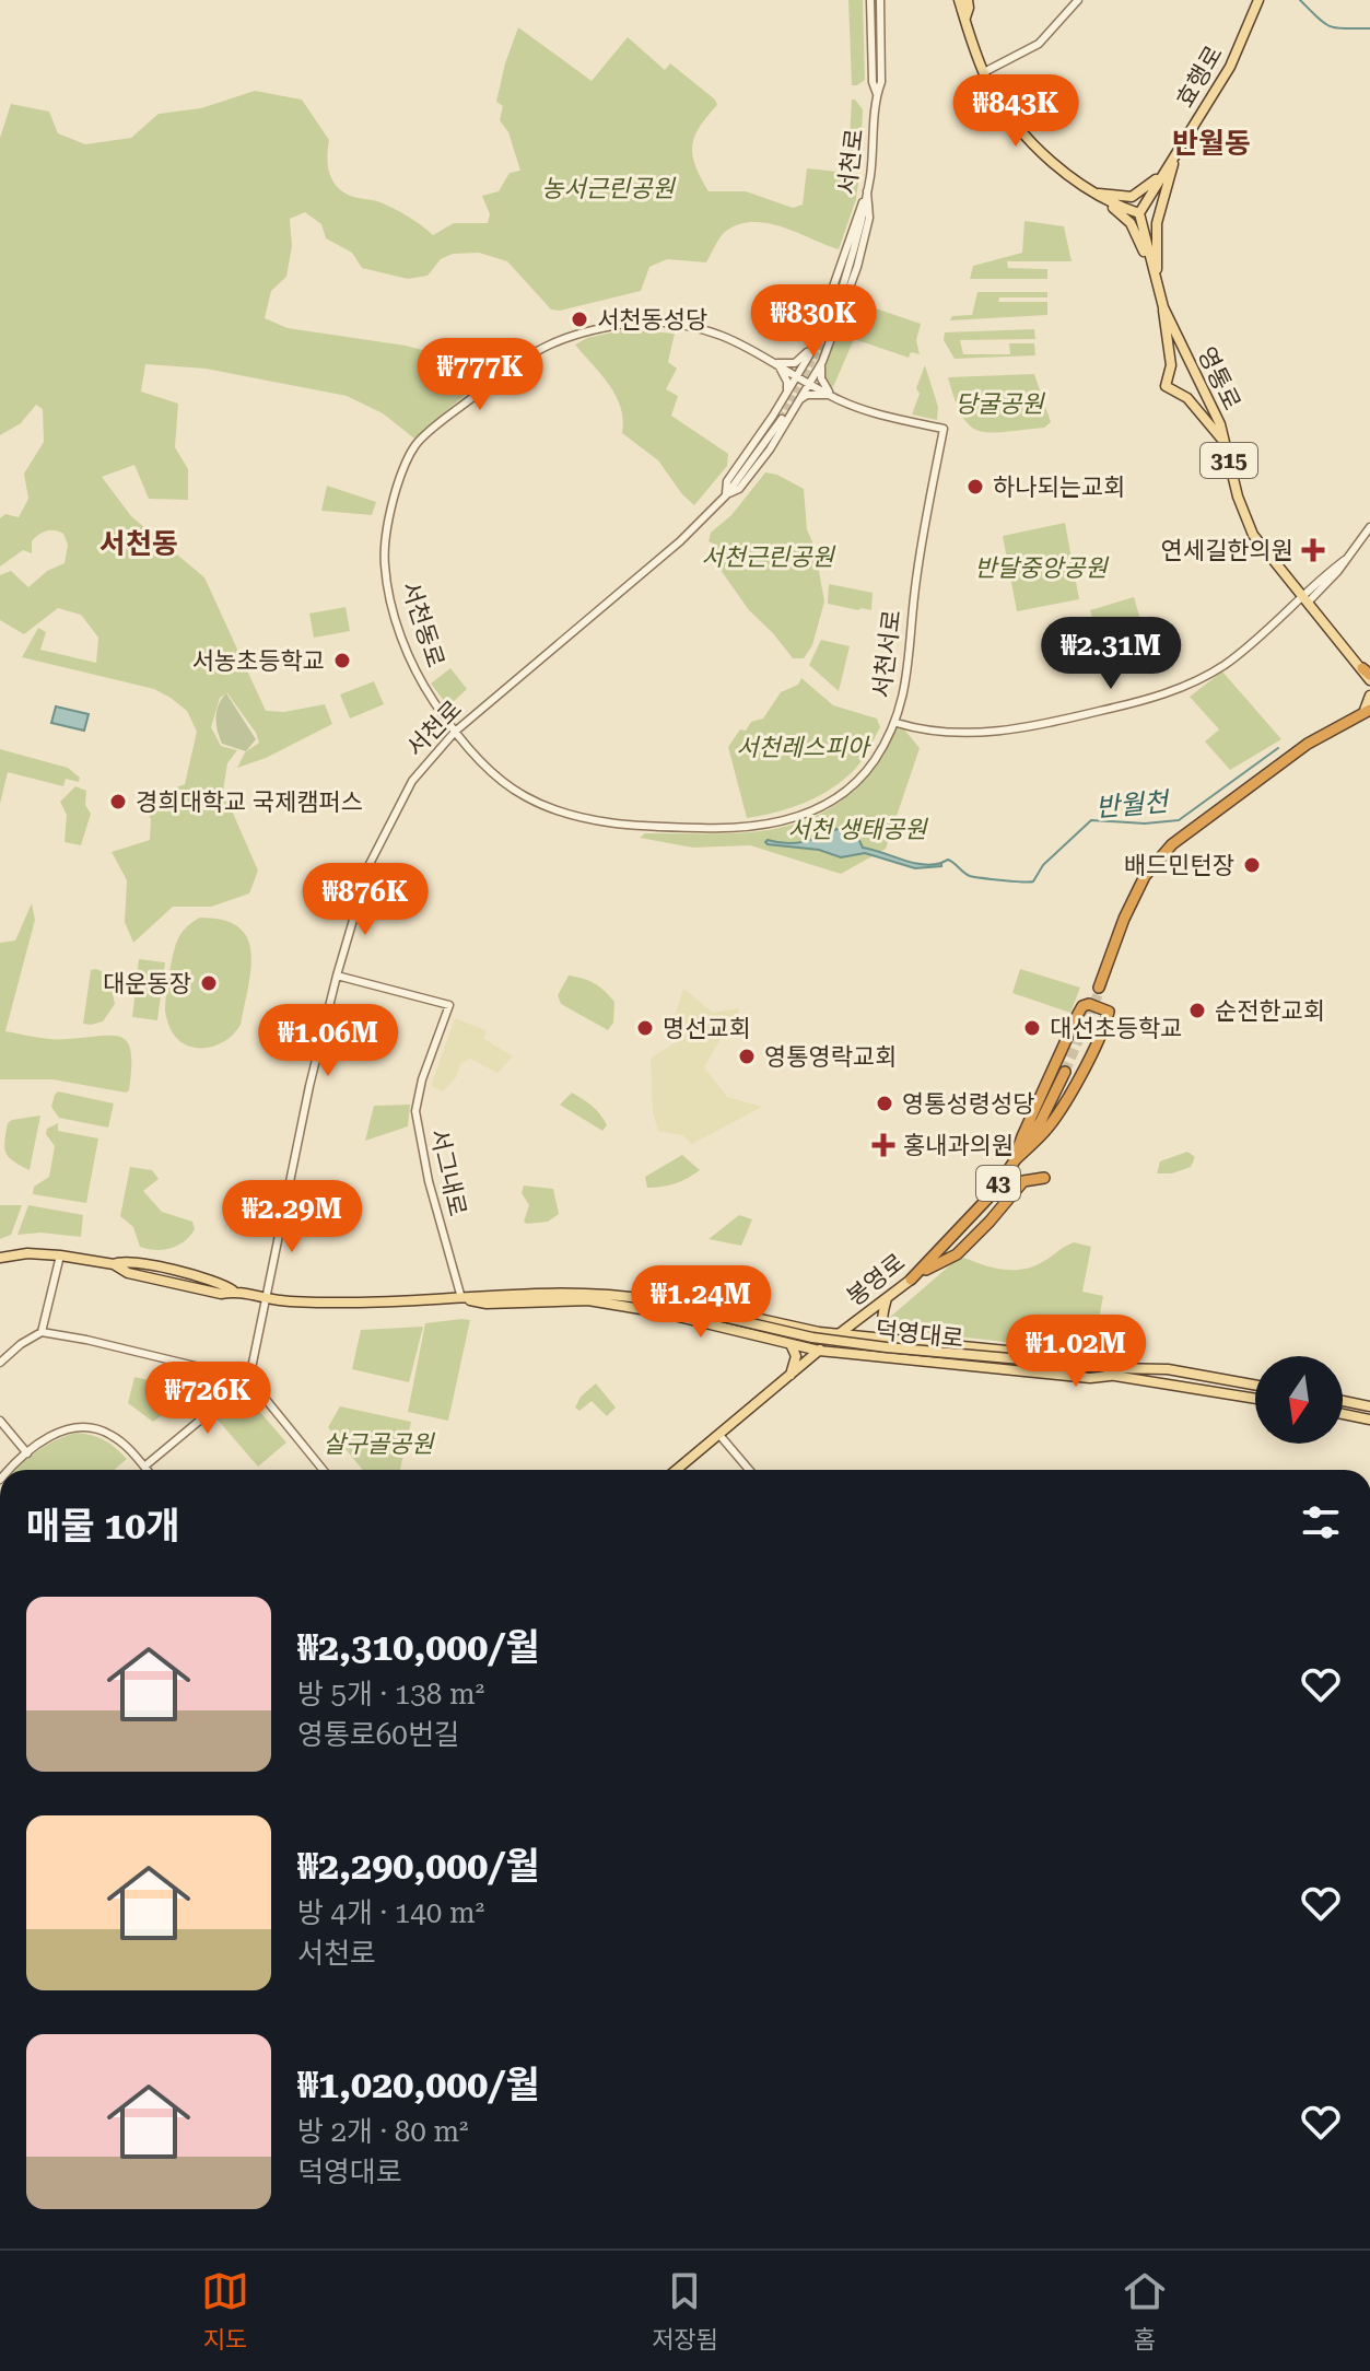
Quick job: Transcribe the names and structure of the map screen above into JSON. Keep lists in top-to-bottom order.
{
  "streets": {
    "highway": ["43", "봉영로"],
    "main road": [
      "효행로",
      "영통로",
      "315",
      "덕영대로"
    ],
    "street": [
      "서천로",
      "서천동로",
      "서천서로",
      "서그내로"
    ]
  },
  "crossings": [
    ["효행로", "영통로"],
    ["효행로", "315"],
    ["서천로", "서천동로"],
    ["서천로", "서천서로"],
    ["서천로", "서그내로"],
    ["서천로", "덕영대로"],
    ["영통로", "315"],
    ["서천동로", "서천서로"],
    ["서그내로", "덕영대로"]
  ],
  "districts": ["반월동", "서천동"],
  "water": ["반월천"],
  "parks": [
    "농서근린공원",
    "당굴공원",
    "서천근린공원",
    "반달중앙공원",
    "서천레스피아",
    "서천 생태공원",
    "살구골공원"
  ],
  "places": {
    "other": [
      "서천동성당",
      "하나되는교회",
      "서농초등학교",
      "경희대학교 국제캠퍼스",
      "배드민턴장",
      "대운동장",
      "순전한교회",
      "명선교회",
      "대선초등학교",
      "영통영락교회",
      "영통성령성당"
    ],
    "health": ["연세길한의원", "홍내과의원"]
  },
  "north": "bottom",
  "page": {
    "price": [
      "₩843K",
      "₩830K",
      "₩777K",
      "₩2.31M",
      "₩876K",
      "₩1.06M",
      "₩2.29M",
      "₩1.24M",
      "₩1.02M",
      "₩726K"
    ],
    "heading": "매물 10개",
    "list": [
      {
        "name": "₩2,310,000/월",
        "note": "방 5개 · 138 m² · 영통로60번길"
      },
      {
        "name": "₩2,290,000/월",
        "note": "방 4개 · 140 m² · 서천로"
      },
      {
        "name": "₩1,020,000/월",
        "note": "방 2개 · 80 m² · 덕영대로"
      }
    ],
    "tabs": ["지도", "저장됨", "홈"]
  }
}
